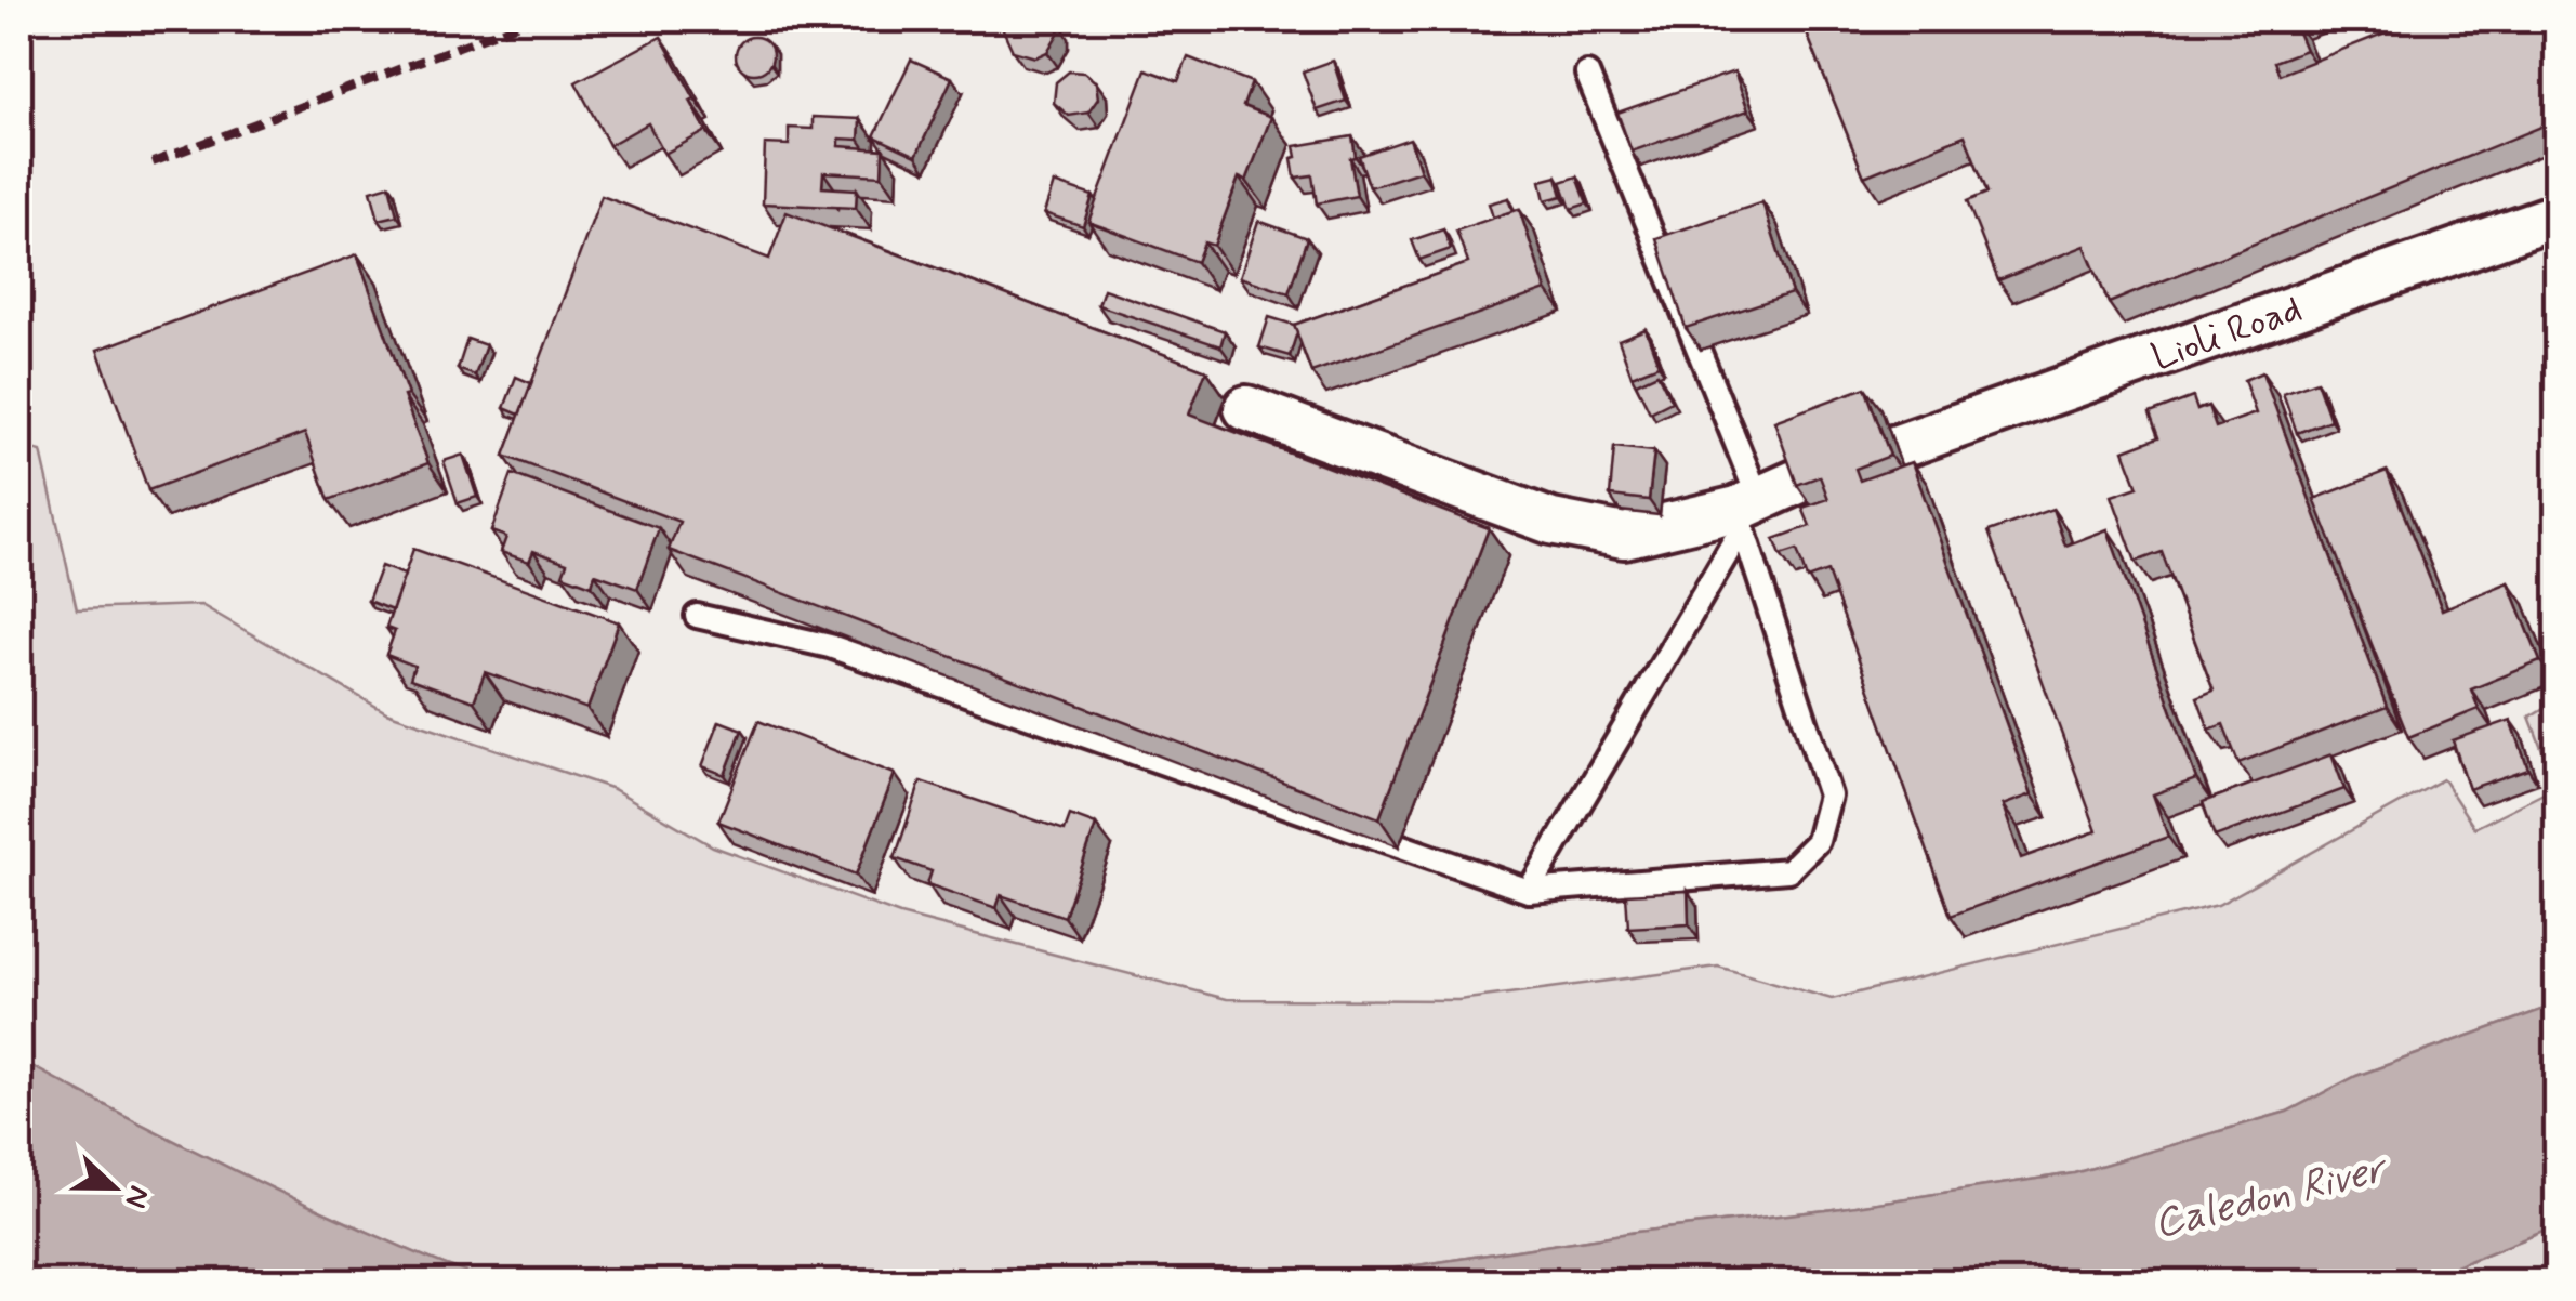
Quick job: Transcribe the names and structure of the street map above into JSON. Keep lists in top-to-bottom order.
{
  "streets": {
    "street": ["Lioli Road"]
  },
  "water": ["Caledon River"],
  "north": "right"
}
